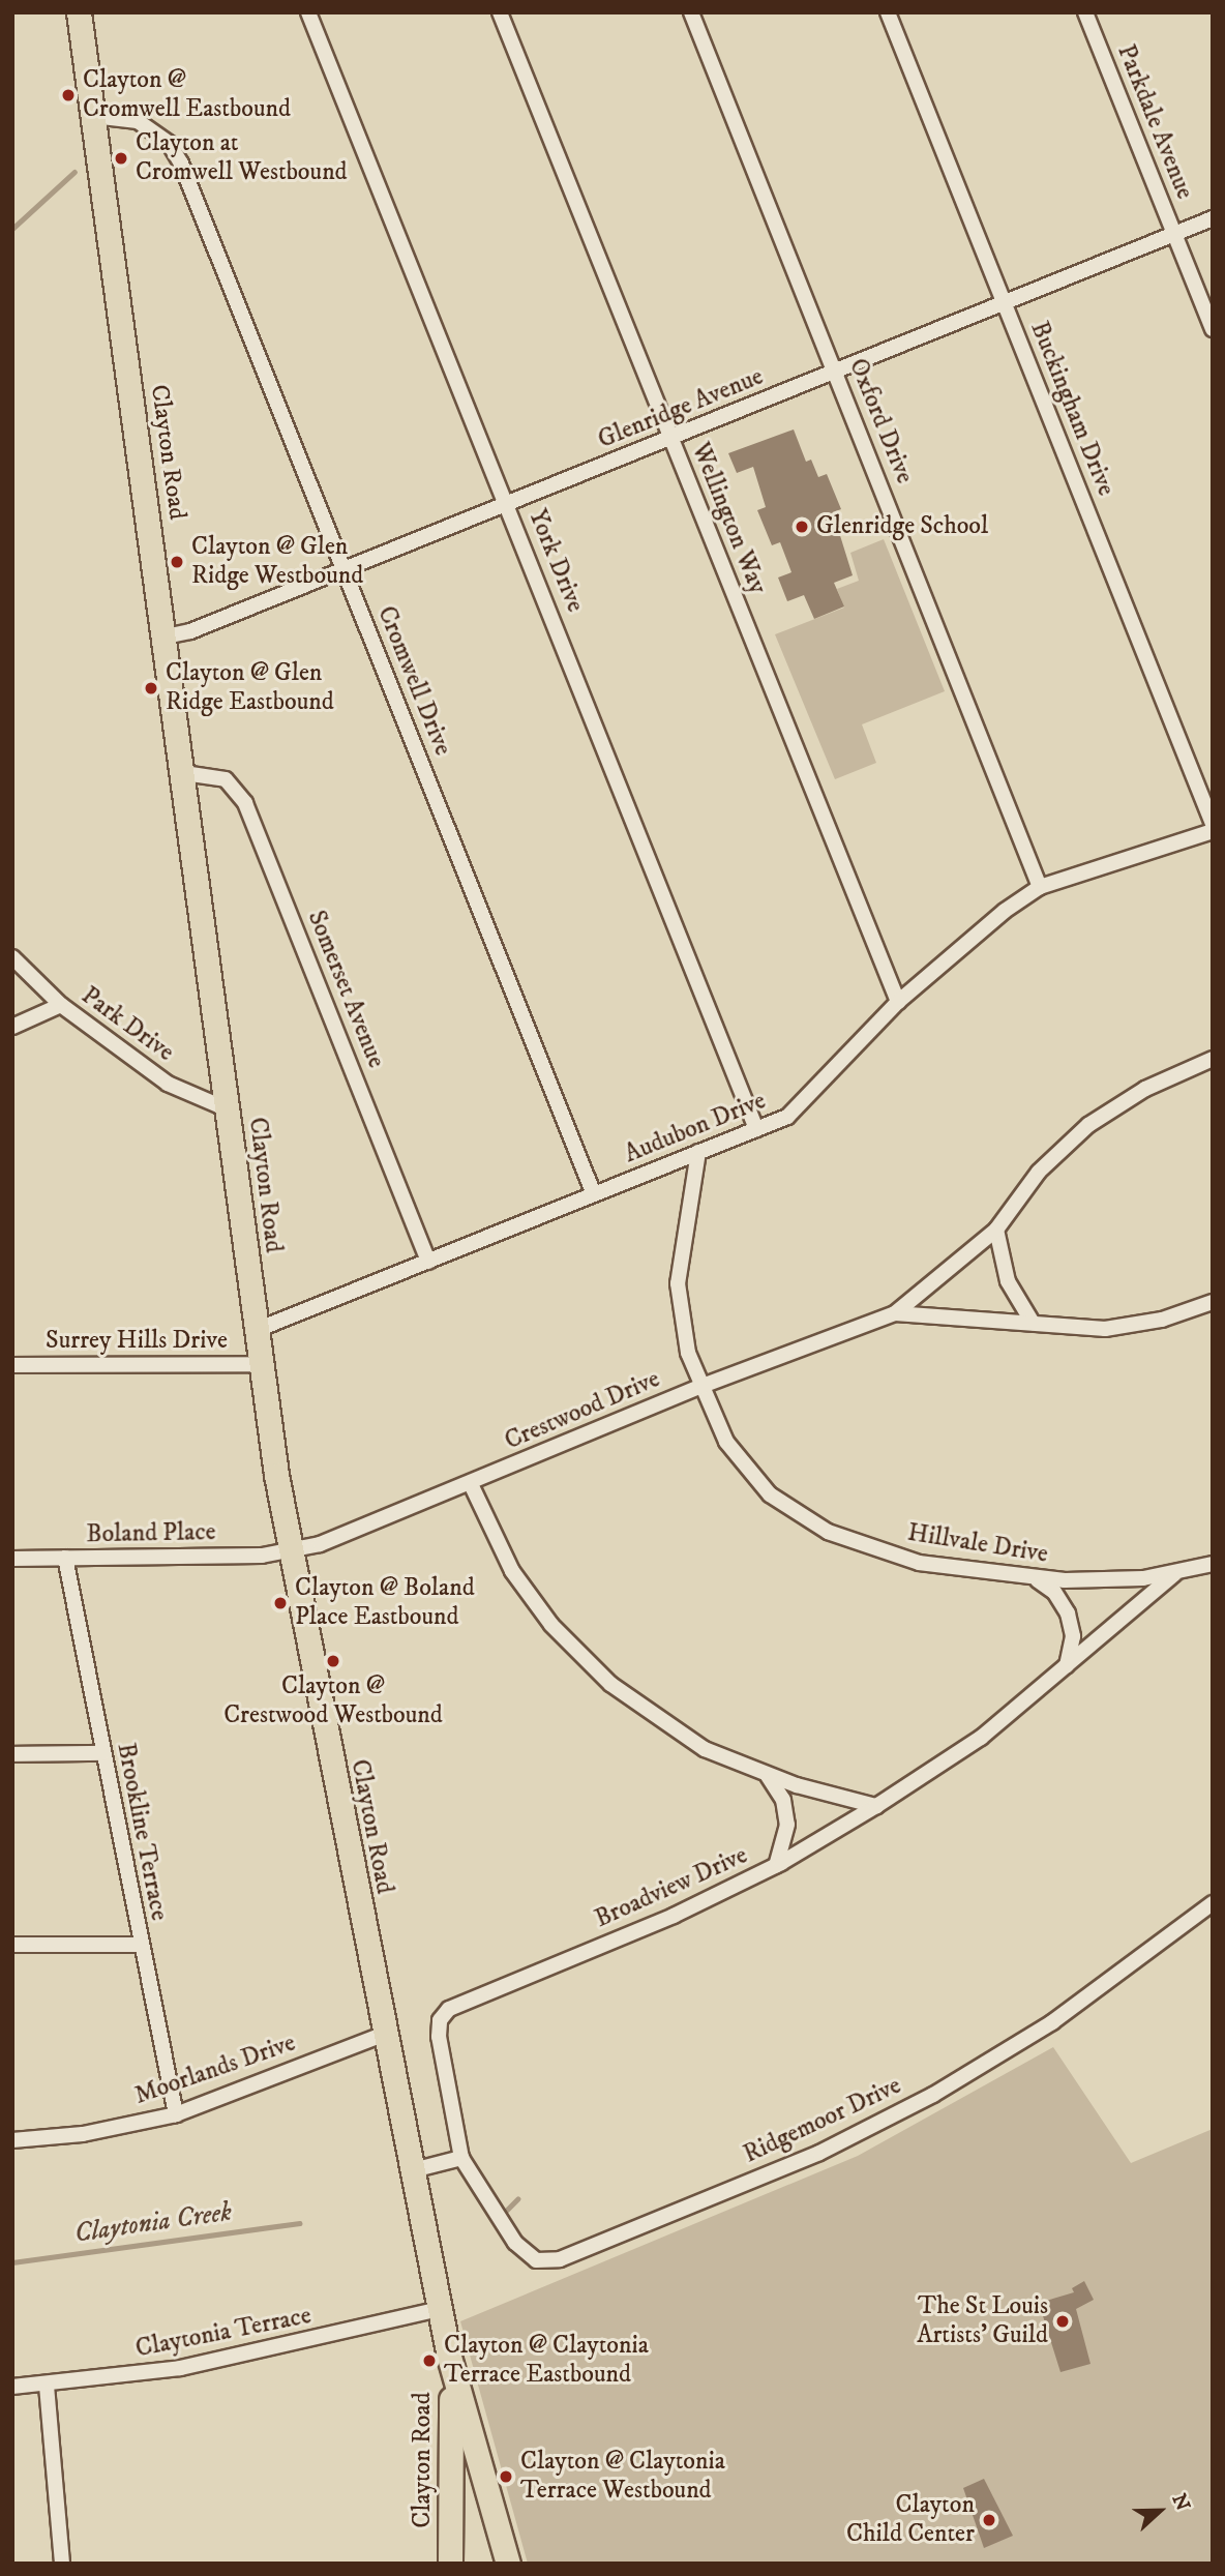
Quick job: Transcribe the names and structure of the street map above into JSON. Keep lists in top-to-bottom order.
{
  "streets": {
    "main road": ["Clayton Road"],
    "street": [
      "Parkdale Avenue",
      "Glenridge Avenue",
      "Buckingham Drive",
      "Oxford Drive",
      "Wellington Way",
      "York Drive",
      "Cromwell Drive",
      "Somerset Avenue",
      "Park Drive",
      "Audubon Drive",
      "Surrey Hills Drive",
      "Crestwood Drive",
      "Boland Place",
      "Hillvale Drive",
      "Brookline Terrace",
      "Broadview Drive",
      "Moorlands Drive",
      "Ridgemoor Drive",
      "Claytonia Terrace"
    ]
  },
  "crossings": [
    ["Parkdale Avenue", "Glenridge Avenue"],
    ["Glenridge Avenue", "Buckingham Drive"],
    ["Glenridge Avenue", "Oxford Drive"],
    ["Glenridge Avenue", "Clayton Road"],
    ["Glenridge Avenue", "Wellington Way"],
    ["Glenridge Avenue", "York Drive"],
    ["Glenridge Avenue", "Cromwell Drive"],
    ["Oxford Drive", "Audubon Drive"],
    ["Clayton Road", "Cromwell Drive"],
    ["Clayton Road", "Somerset Avenue"],
    ["Clayton Road", "Park Drive"],
    ["Clayton Road", "Audubon Drive"],
    ["Clayton Road", "Surrey Hills Drive"],
    ["Clayton Road", "Crestwood Drive"],
    ["Clayton Road", "Boland Place"],
    ["Clayton Road", "Moorlands Drive"],
    ["Clayton Road", "Claytonia Terrace"],
    ["Wellington Way", "Audubon Drive"],
    ["York Drive", "Audubon Drive"],
    ["Cromwell Drive", "Audubon Drive"],
    ["Somerset Avenue", "Audubon Drive"],
    ["Audubon Drive", "Hillvale Drive"],
    ["Crestwood Drive", "Boland Place"],
    ["Crestwood Drive", "Hillvale Drive"],
    ["Boland Place", "Brookline Terrace"],
    ["Hillvale Drive", "Broadview Drive"],
    ["Brookline Terrace", "Moorlands Drive"],
    ["Broadview Drive", "Ridgemoor Drive"]
  ],
  "water": ["Claytonia Creek"],
  "places": [
    "Clayton @ Cromwell Eastbound",
    "Clayton at Cromwell Westbound",
    "Glenridge School",
    "Clayton @ Glen Ridge Westbound",
    "Clayton @ Glen Ridge Eastbound",
    "Clayton @ Boland Place Eastbound",
    "Clayton @ Crestwood Westbound",
    "The St Louis Artists' Guild",
    "Clayton @ Claytonia Terrace Eastbound",
    "Clayton @ Claytonia Terrace Westbound",
    "Clayton Child Center"
  ],
  "north": "right"
}
